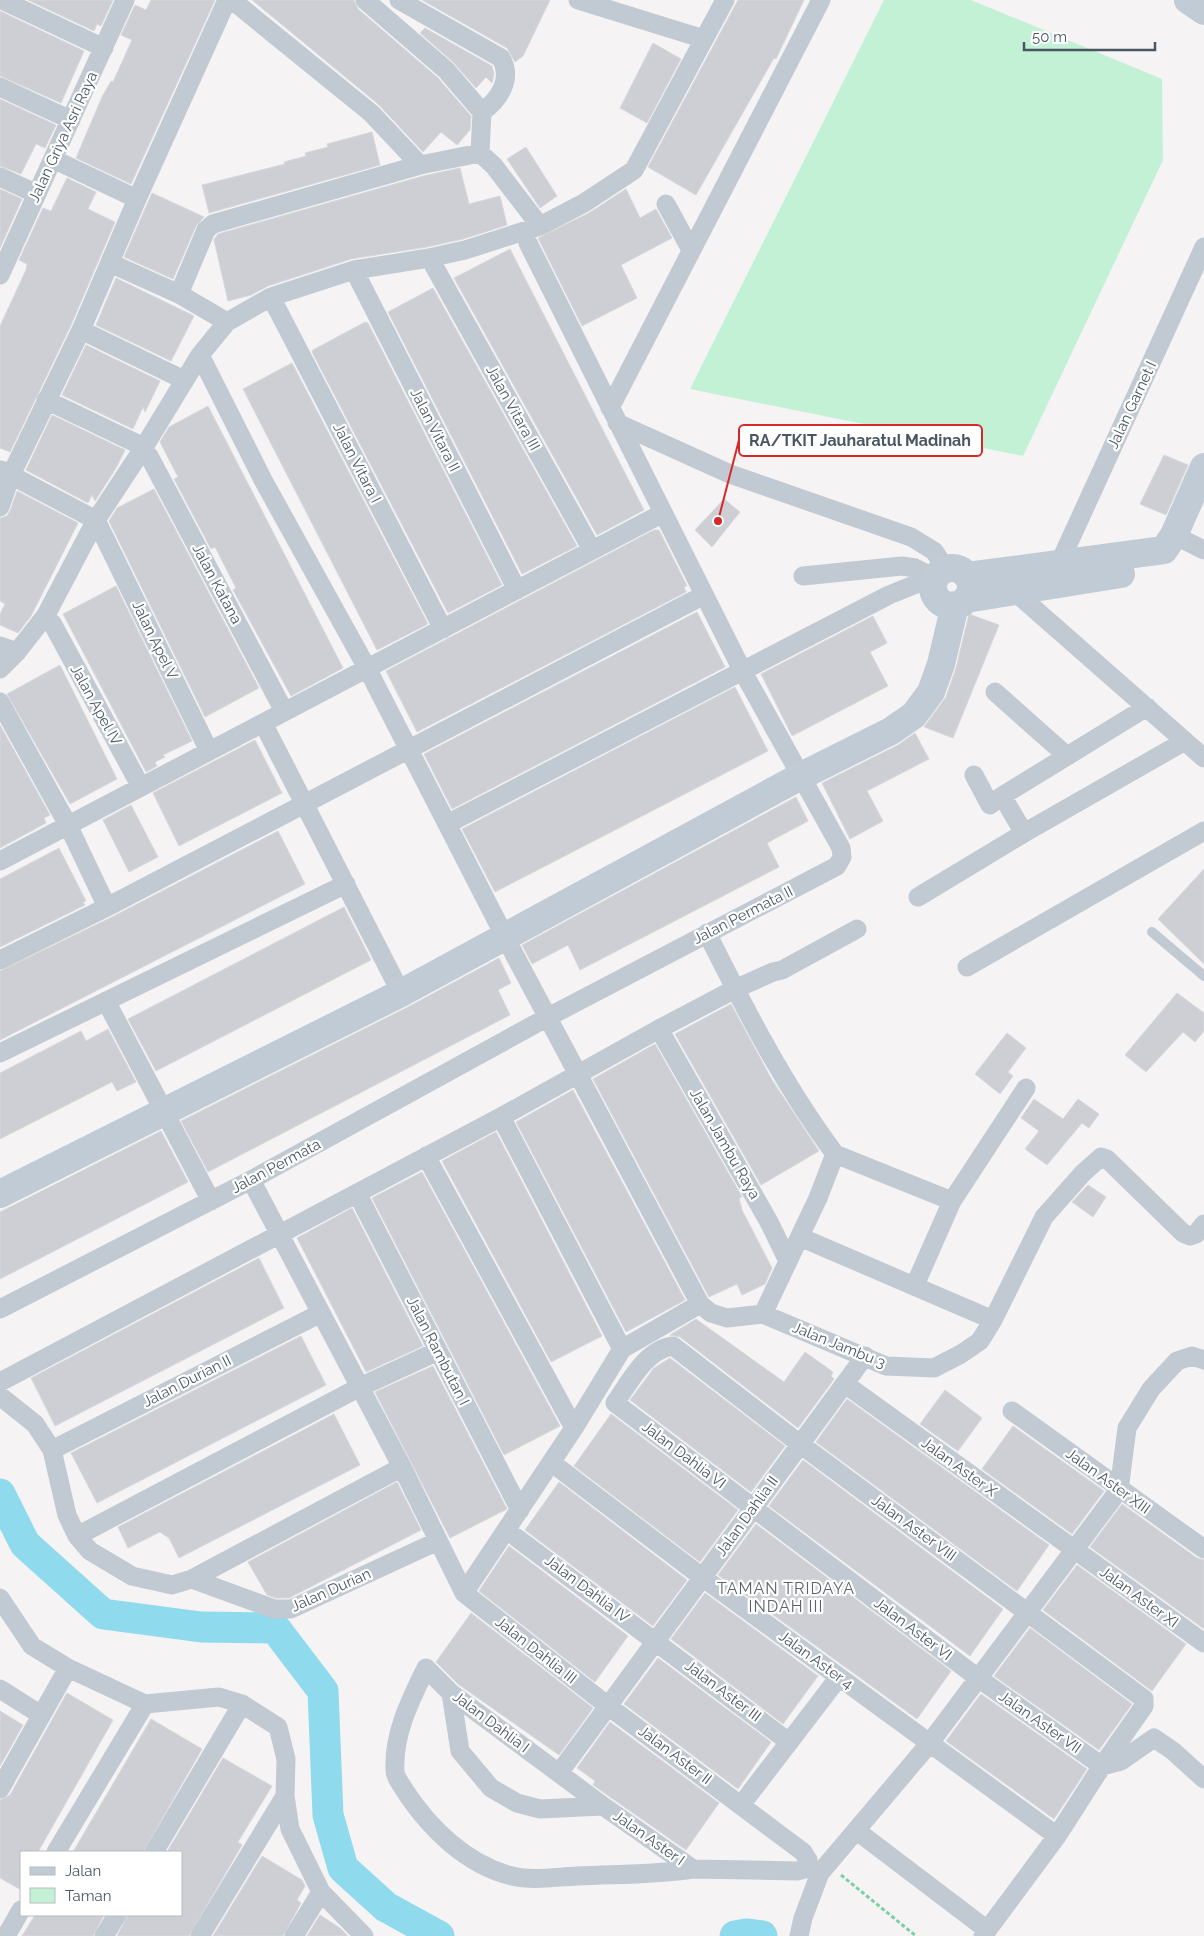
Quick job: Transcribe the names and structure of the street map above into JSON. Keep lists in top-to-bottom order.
{
  "streets": {
    "street": [
      "Jalan Griya Asri Raya",
      "Jalan Garnet I",
      "Jalan Vitara III",
      "Jalan Vitara II",
      "Jalan Vitara I",
      "Jalan Katana",
      "Jalan Apel V",
      "Jalan Apel IV",
      "Jalan Permata II",
      "Jalan Jambu Raya",
      "Jalan Permata",
      "Jalan Jambu 3",
      "Jalan Rambutan I",
      "Jalan Durian II",
      "Jalan Dahlia VI",
      "Jalan Aster X",
      "Jalan Aster XIII",
      "Jalan Dahlia II",
      "Jalan Aster VIII",
      "Jalan Dahlia IV",
      "Jalan Durian",
      "Jalan Aster XI",
      "Jalan Aster VI",
      "Jalan Dahlia III",
      "Jalan Aster 4",
      "Jalan Aster III",
      "Jalan Dahlia I",
      "Jalan Aster VII",
      "Jalan Aster II",
      "Jalan Aster I"
    ]
  },
  "crossings": [
    ["Jalan Permata II", "Jalan Permata"],
    ["Jalan Jambu 3", "Jalan Dahlia II"],
    ["Jalan Dahlia VI", "Jalan Dahlia II"],
    ["Jalan Dahlia VI", "Jalan Aster VIII"],
    ["Jalan Dahlia VI", "Jalan Aster VI"],
    ["Jalan Aster X", "Jalan Dahlia II"],
    ["Jalan Aster X", "Jalan Aster XI"],
    ["Jalan Dahlia II", "Jalan Aster VIII"],
    ["Jalan Dahlia II", "Jalan Dahlia IV"],
    ["Jalan Dahlia II", "Jalan Aster VI"],
    ["Jalan Dahlia II", "Jalan Dahlia III"],
    ["Jalan Dahlia II", "Jalan Aster 4"],
    ["Jalan Dahlia II", "Jalan Aster III"],
    ["Jalan Dahlia II", "Jalan Dahlia I"],
    ["Jalan Dahlia II", "Jalan Aster II"],
    ["Jalan Dahlia II", "Jalan Aster I"],
    ["Jalan Aster VIII", "Jalan Aster VII"],
    ["Jalan Dahlia IV", "Jalan Aster III"],
    ["Jalan Aster VI", "Jalan Aster VII"],
    ["Jalan Dahlia III", "Jalan Aster II"],
    ["Jalan Dahlia I", "Jalan Aster I"],
    ["Jalan Aster II", "Jalan Aster I"]
  ],
  "districts": ["TAMAN TRIDAYA INDAH III"],
  "places": ["RA/TKIT Jauharatul Madinah"],
  "legend": ["Jalan", "Taman"],
  "scale_bar": "50 m"
}
